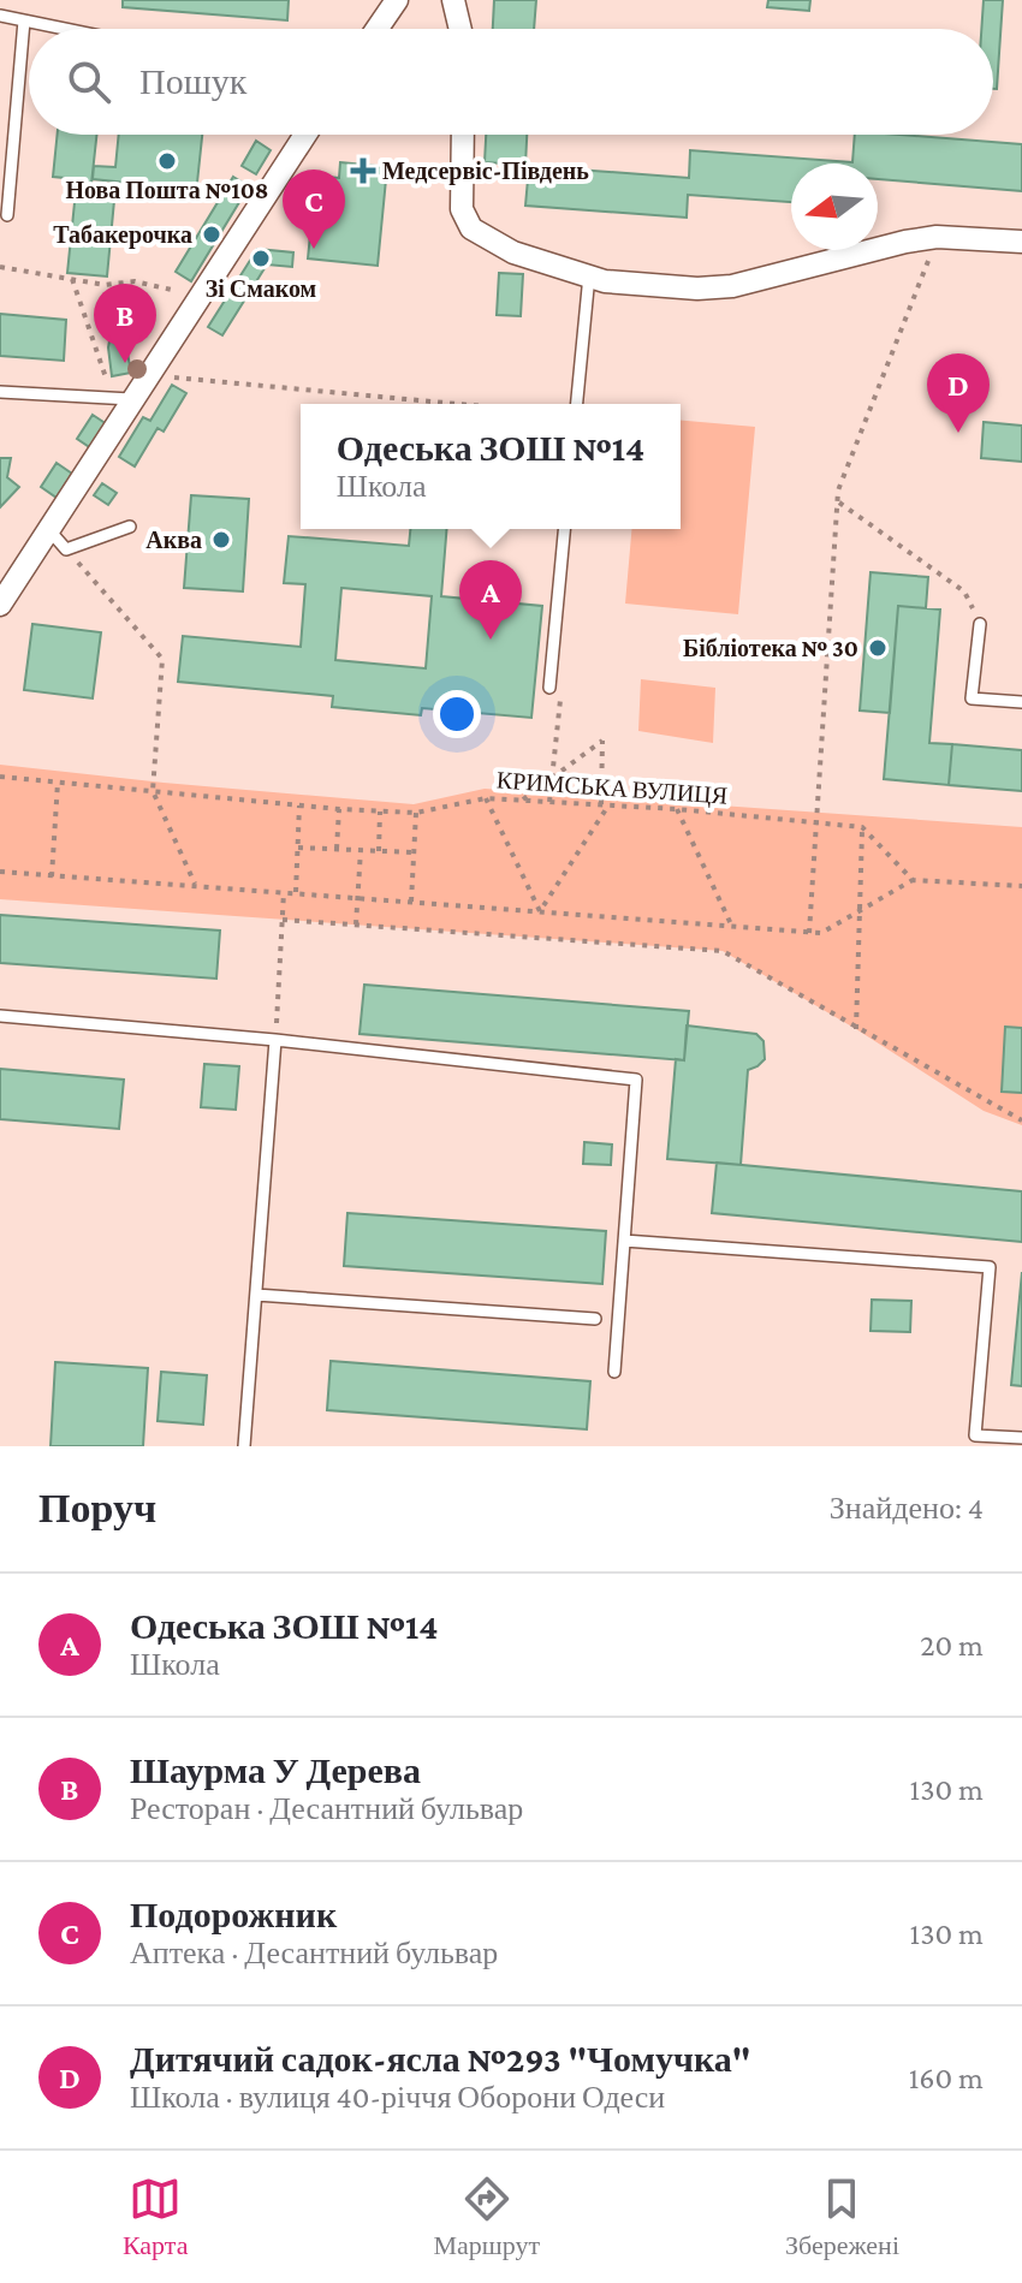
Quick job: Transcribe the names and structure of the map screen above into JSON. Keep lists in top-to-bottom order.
{
  "streets": {
    "path": ["КРИМСЬКА ВУЛИЦЯ"]
  },
  "places": {
    "other": [
      "Нова Пошта №108",
      "Табакерочка",
      "Зі Смаком",
      "Аква",
      "Бібліотека № 30"
    ],
    "health": ["Медсервіс-Південь"]
  },
  "north": "left",
  "page": {
    "search": "Пошук",
    "pins": [
      "C",
      "B",
      "D",
      "A"
    ],
    "popup": ["Одеська ЗОШ №14", "Школа"],
    "heading": ["Поруч", "Знайдено: 4"],
    "list": [
      {
        "mark": "A",
        "name": "Одеська ЗОШ №14",
        "note": "Школа",
        "value": "20 m"
      },
      {
        "mark": "B",
        "name": "Шаурма У Дерева",
        "note": "Ресторан · Десантний бульвар",
        "value": "130 m"
      },
      {
        "mark": "C",
        "name": "Подорожник",
        "note": "Аптека · Десантний бульвар",
        "value": "130 m"
      },
      {
        "mark": "D",
        "name": "Дитячий садок-ясла №293 \"Чомучка\"",
        "note": "Школа · вулиця 40-річчя Оборони Одеси",
        "value": "160 m"
      }
    ],
    "nav": ["Карта", "Маршрут", "Збережені"]
  }
}
